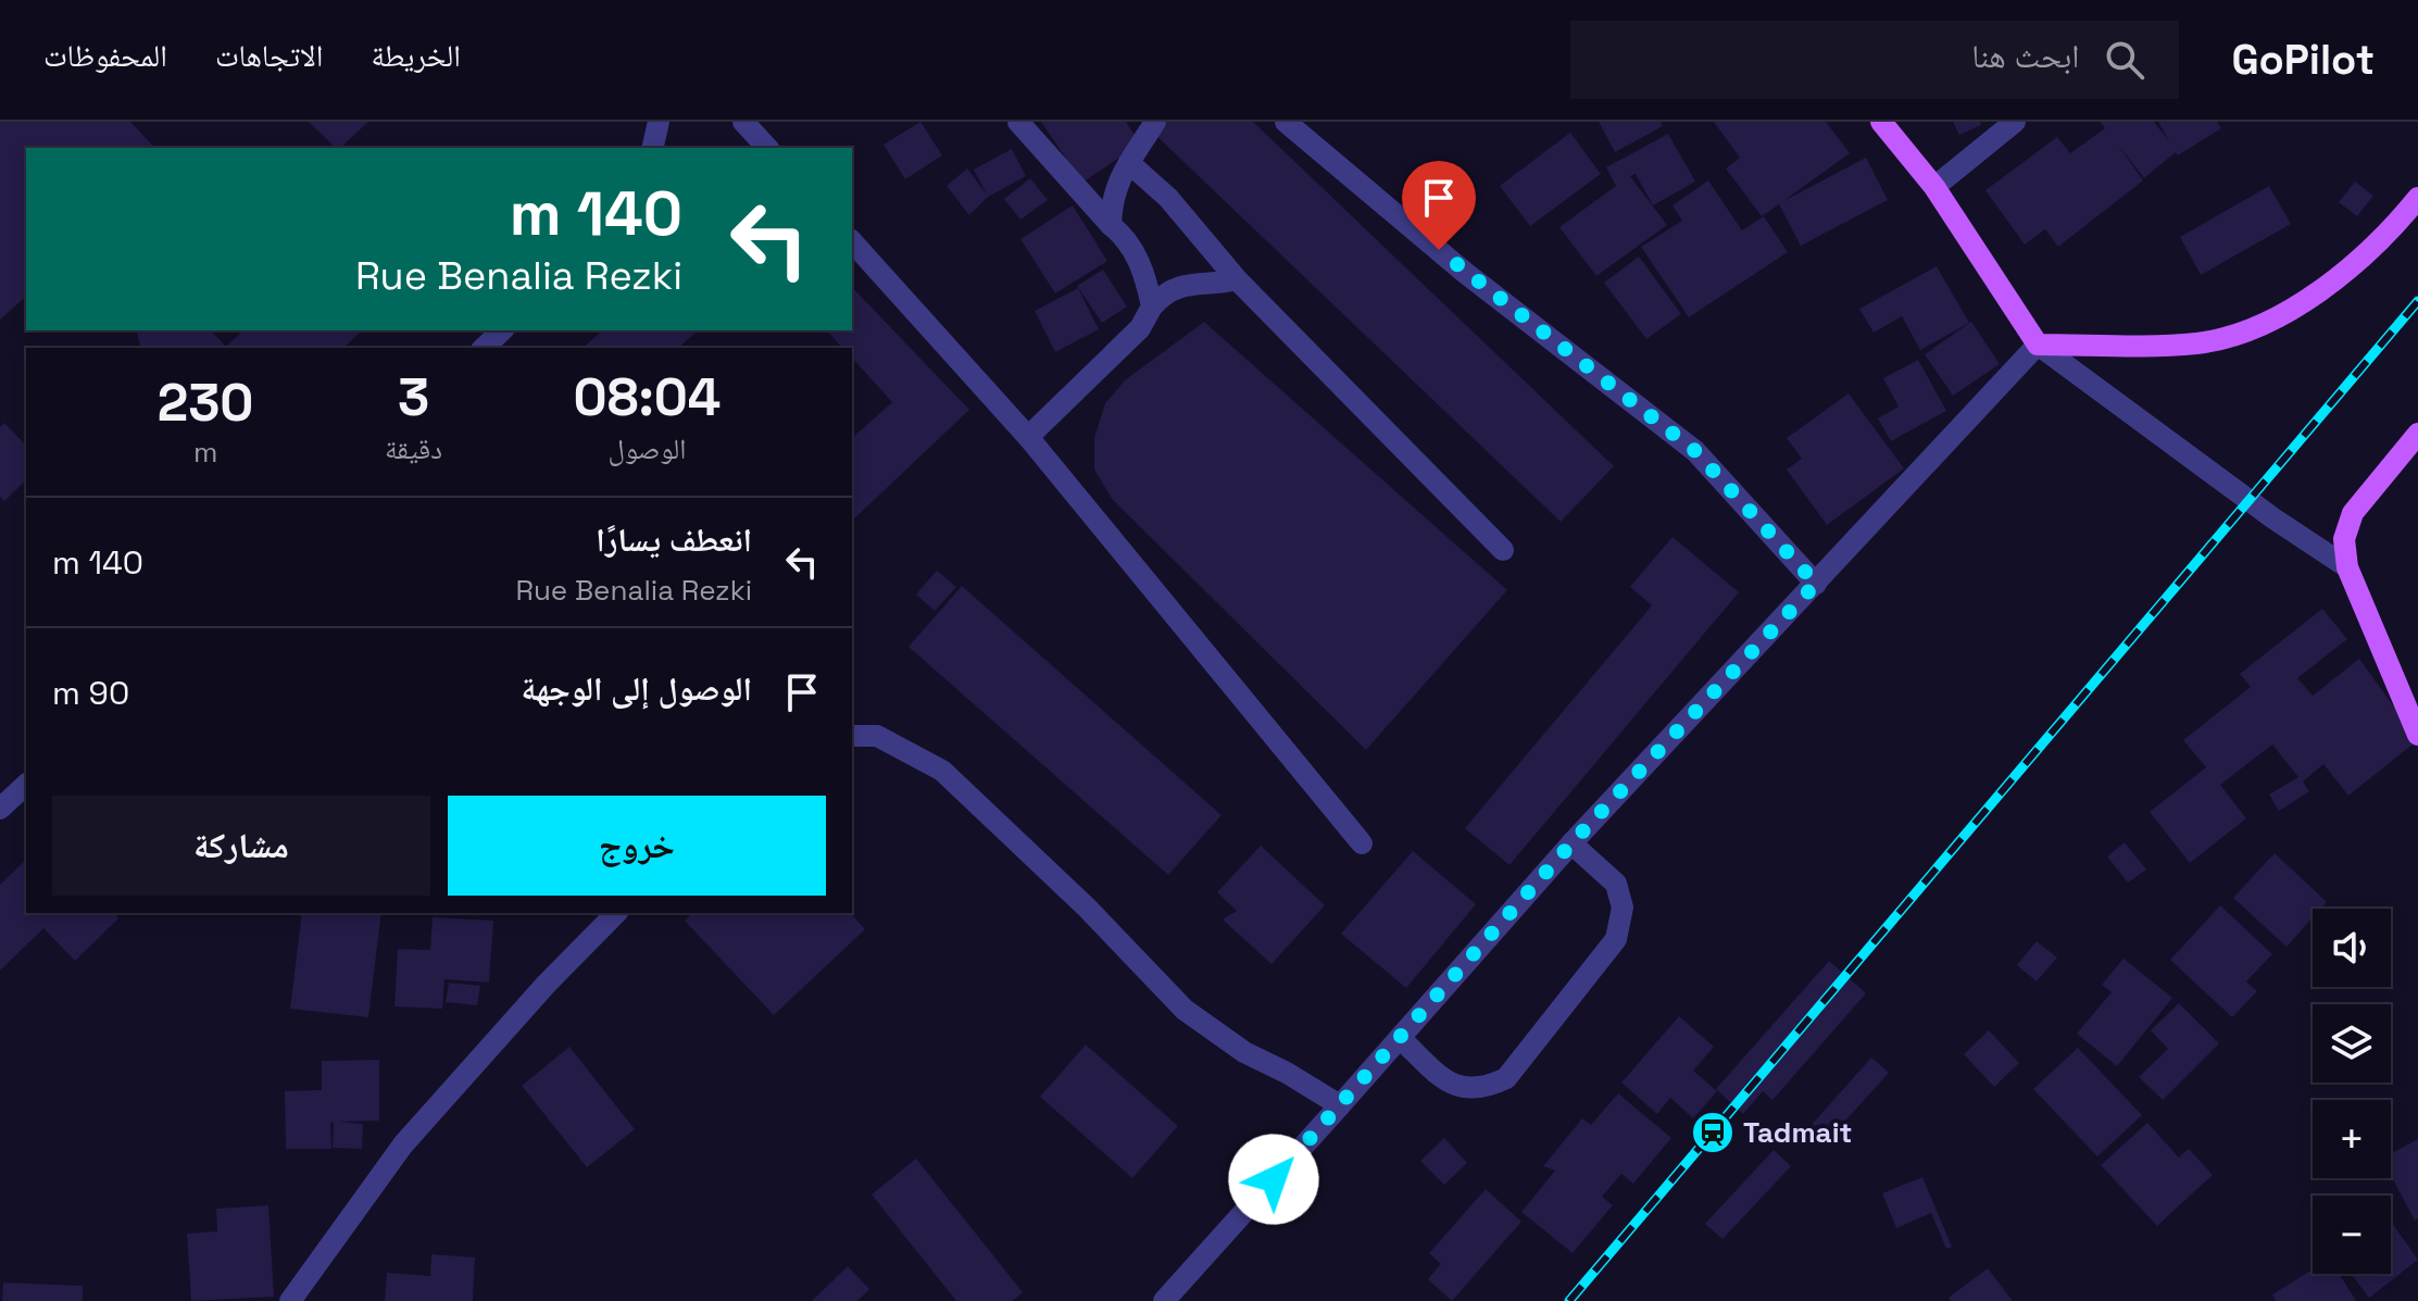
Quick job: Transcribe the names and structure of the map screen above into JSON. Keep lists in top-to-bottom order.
{
  "places": {
    "station": ["Tadmait"]
  },
  "page": {
    "header": "GoPilot",
    "search": "ابحث هنا",
    "nav": ["الخريطة", "الاتجاهات", "المحفوظات"],
    "turn": ["140 m", "Rue Benalia Rezki"],
    "eta": [
      "08:04",
      "الوصول",
      "3",
      "دقيقة",
      "230",
      "m"
    ],
    "list": [
      {
        "name": "انعطف يسارًا",
        "note": "Rue Benalia Rezki",
        "value": "140 m"
      },
      {
        "name": "الوصول إلى الوجهة",
        "value": "90 m"
      }
    ],
    "buttons": ["خروج", "مشاركة"],
    "map_buttons": ["+", "−"]
  }
}
